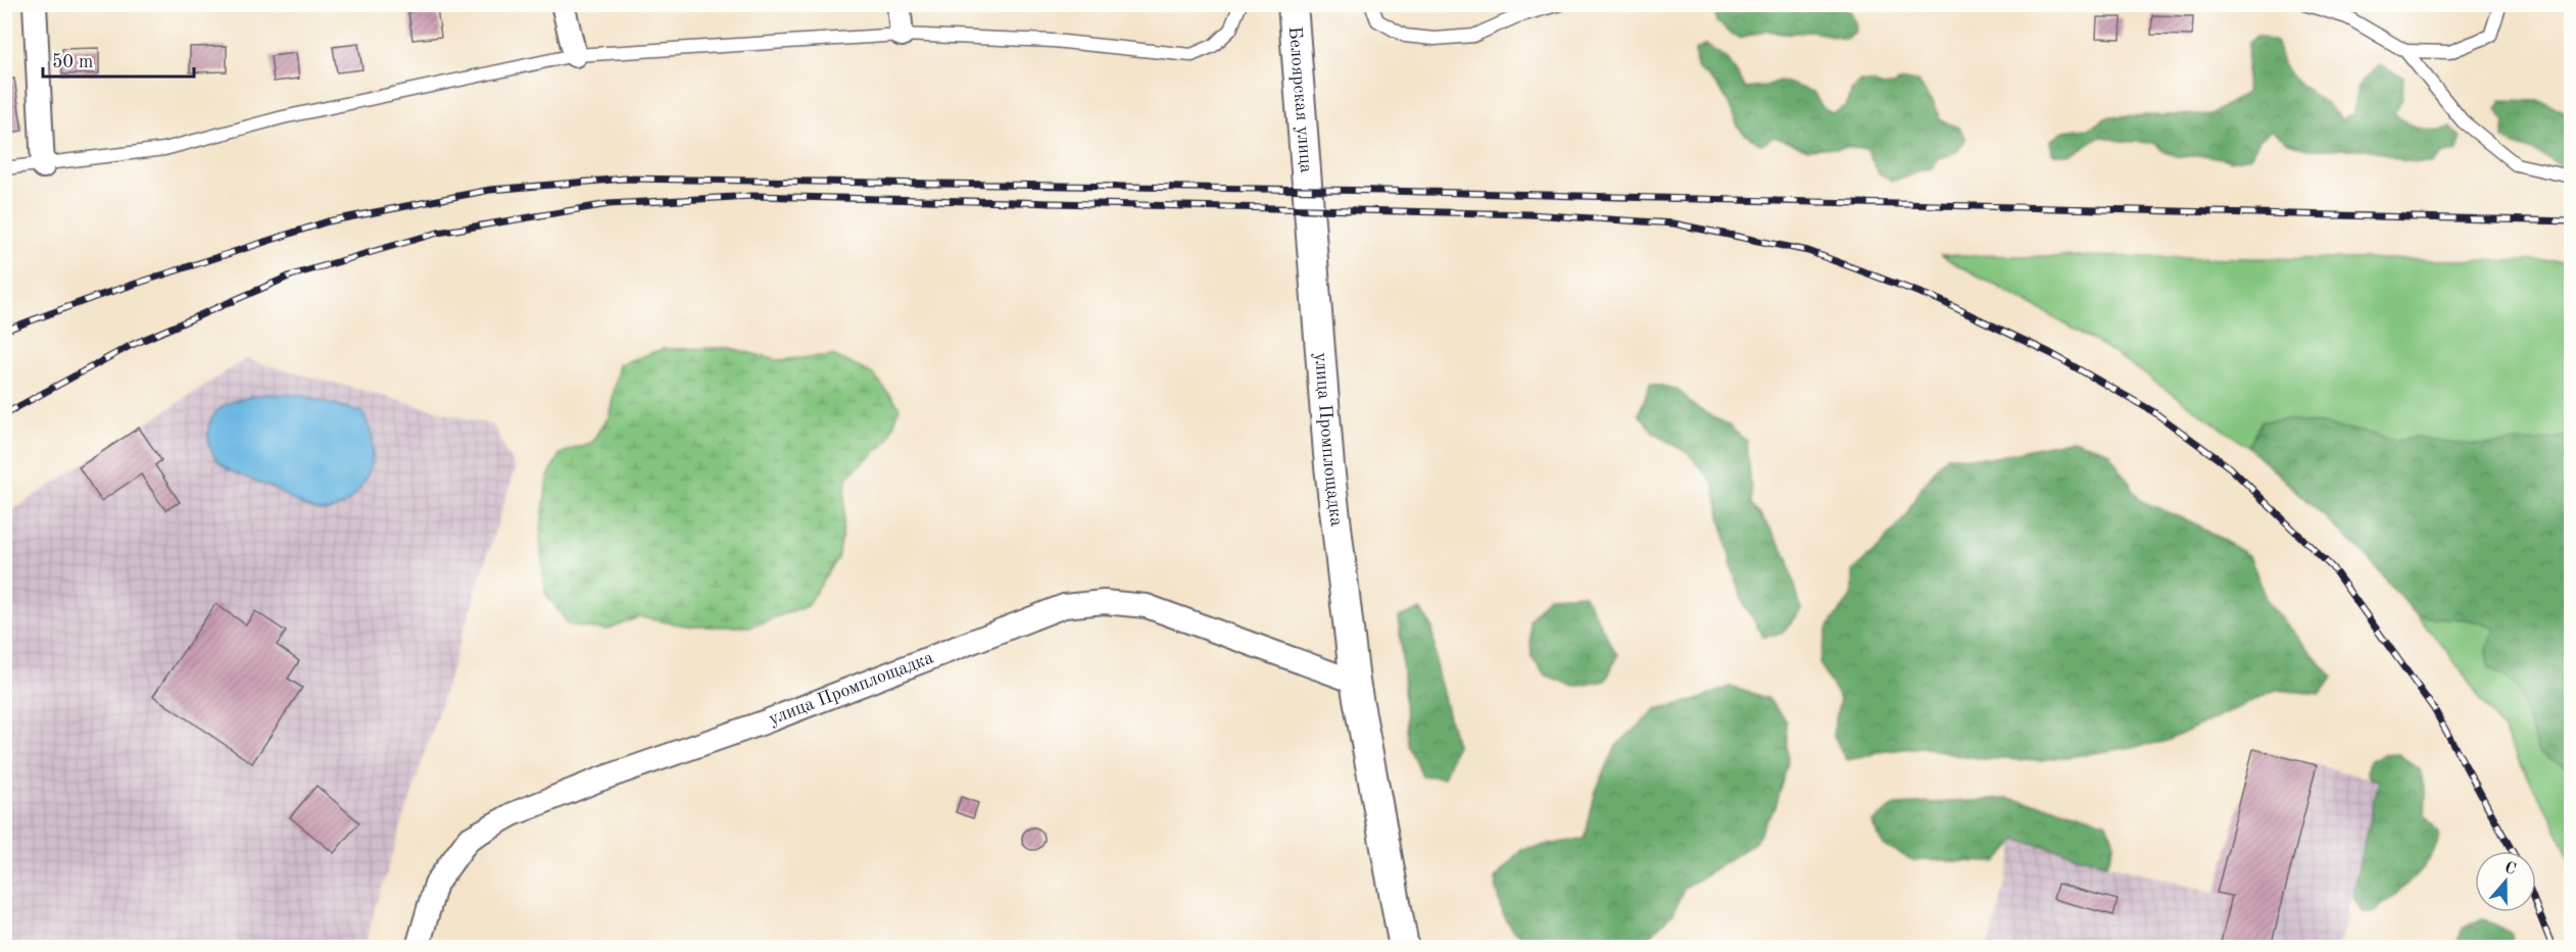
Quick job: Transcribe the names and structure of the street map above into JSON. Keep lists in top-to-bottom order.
{
  "streets": {
    "street": ["Белоярская улица", "улица Промплощадка"]
  },
  "crossings": [
    ["Белоярская улица", "улица Промплощадка"]
  ],
  "scale_bar": "50 m",
  "north": "top"
}
